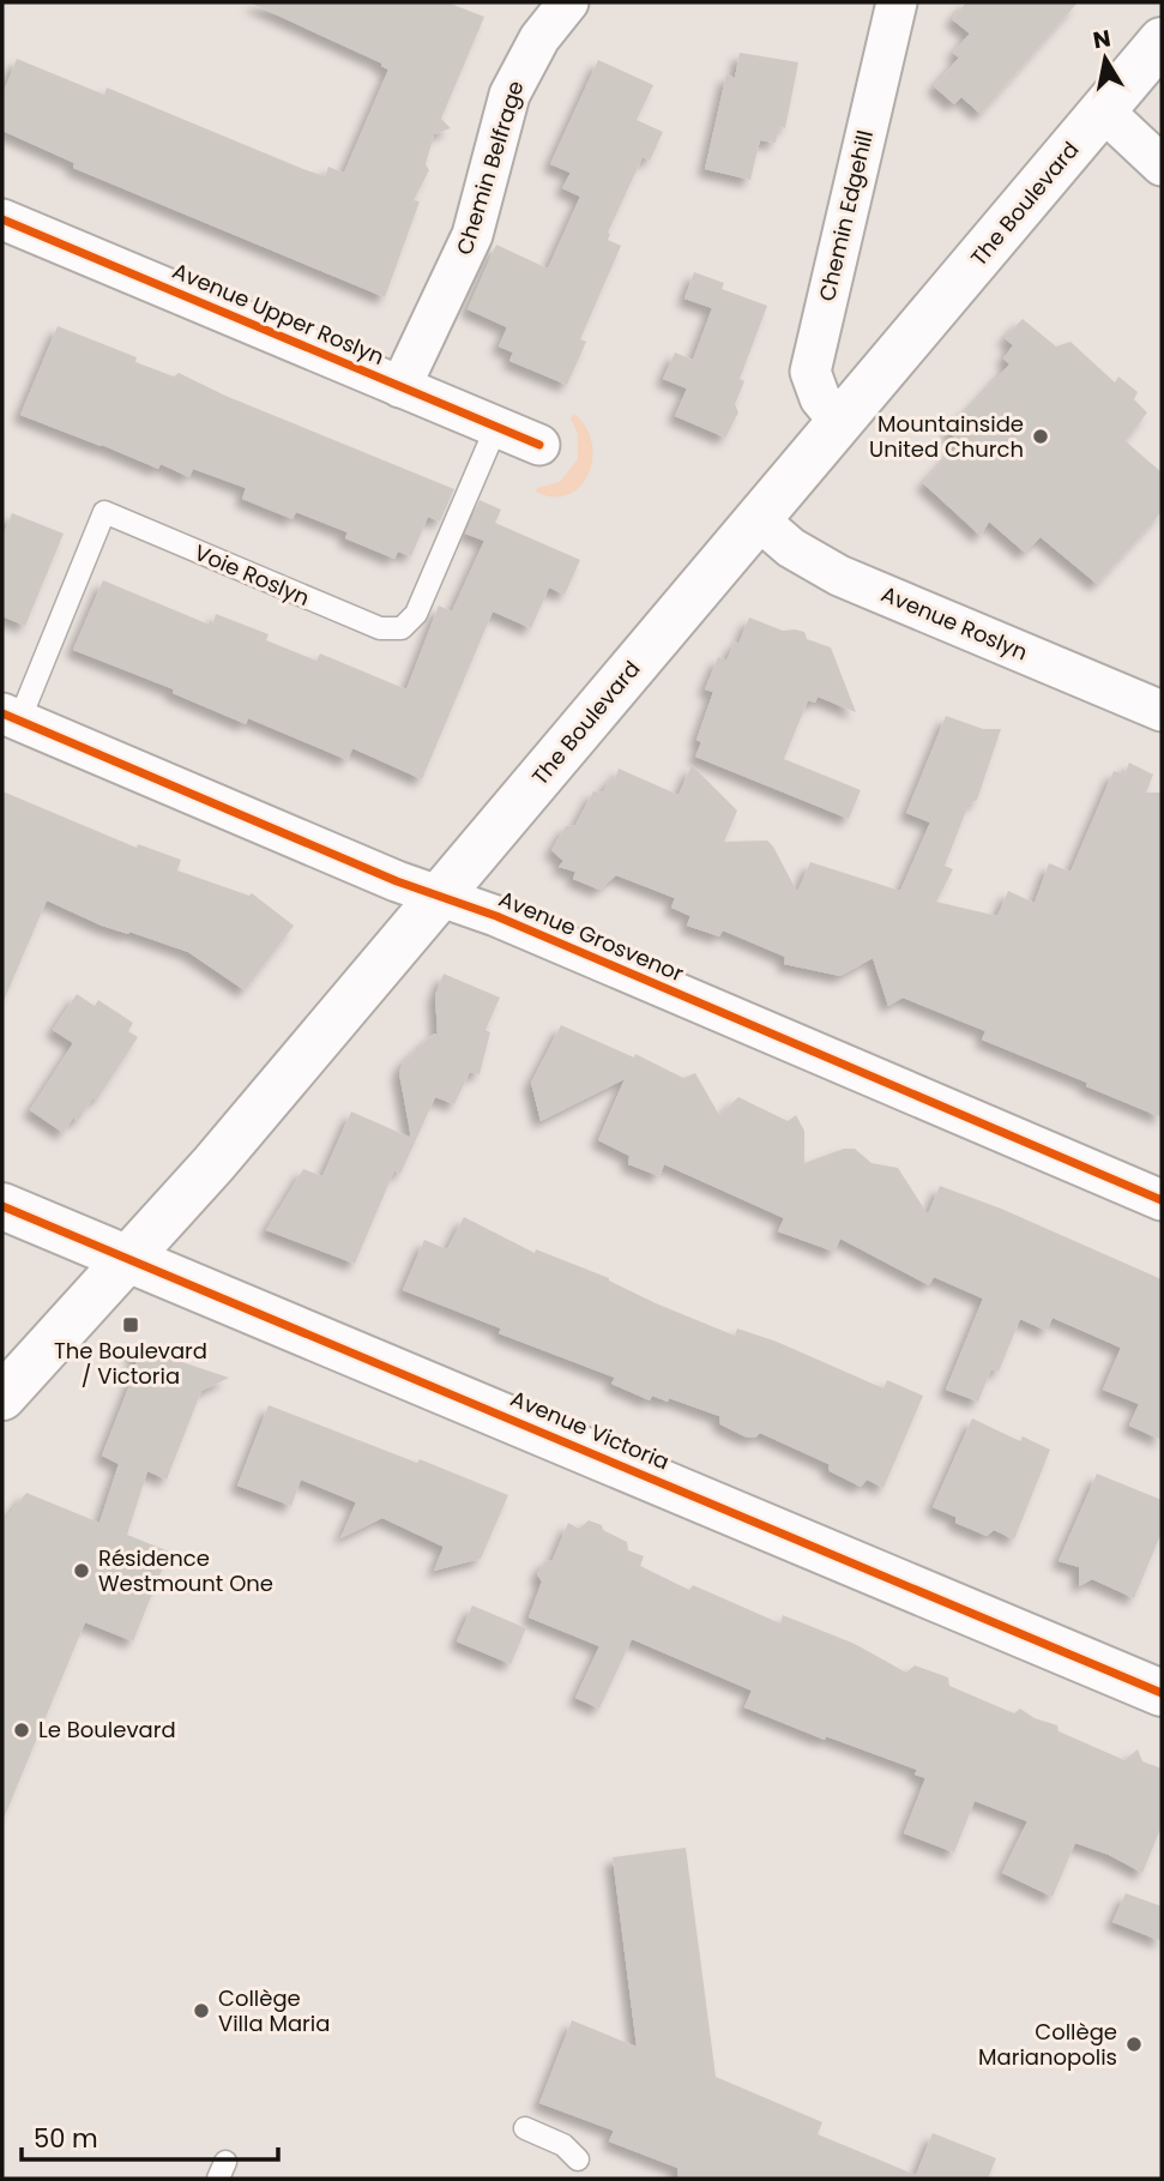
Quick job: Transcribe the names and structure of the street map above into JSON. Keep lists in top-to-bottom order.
{
  "streets": {
    "main road": ["The Boulevard", "Avenue Victoria"],
    "street": [
      "Chemin Belfrage",
      "Chemin Edgehill",
      "Avenue Upper Roslyn",
      "Avenue Roslyn",
      "Avenue Grosvenor"
    ],
    "lane": ["Voie Roslyn"]
  },
  "crossings": [
    ["Chemin Belfrage", "Avenue Upper Roslyn"],
    ["The Boulevard", "Chemin Edgehill"],
    ["The Boulevard", "Avenue Roslyn"],
    ["The Boulevard", "Avenue Grosvenor"],
    ["The Boulevard", "Avenue Victoria"],
    ["Avenue Upper Roslyn", "Voie Roslyn"],
    ["Voie Roslyn", "Avenue Grosvenor"]
  ],
  "places": {
    "other": [
      "Mountainside United Church",
      "Résidence Westmount One",
      "Le Boulevard",
      "Collège Villa Maria",
      "Collège Marianopolis"
    ],
    "transit": ["The Boulevard / Victoria"]
  },
  "scale_bar": "50 m",
  "north": "top"
}
